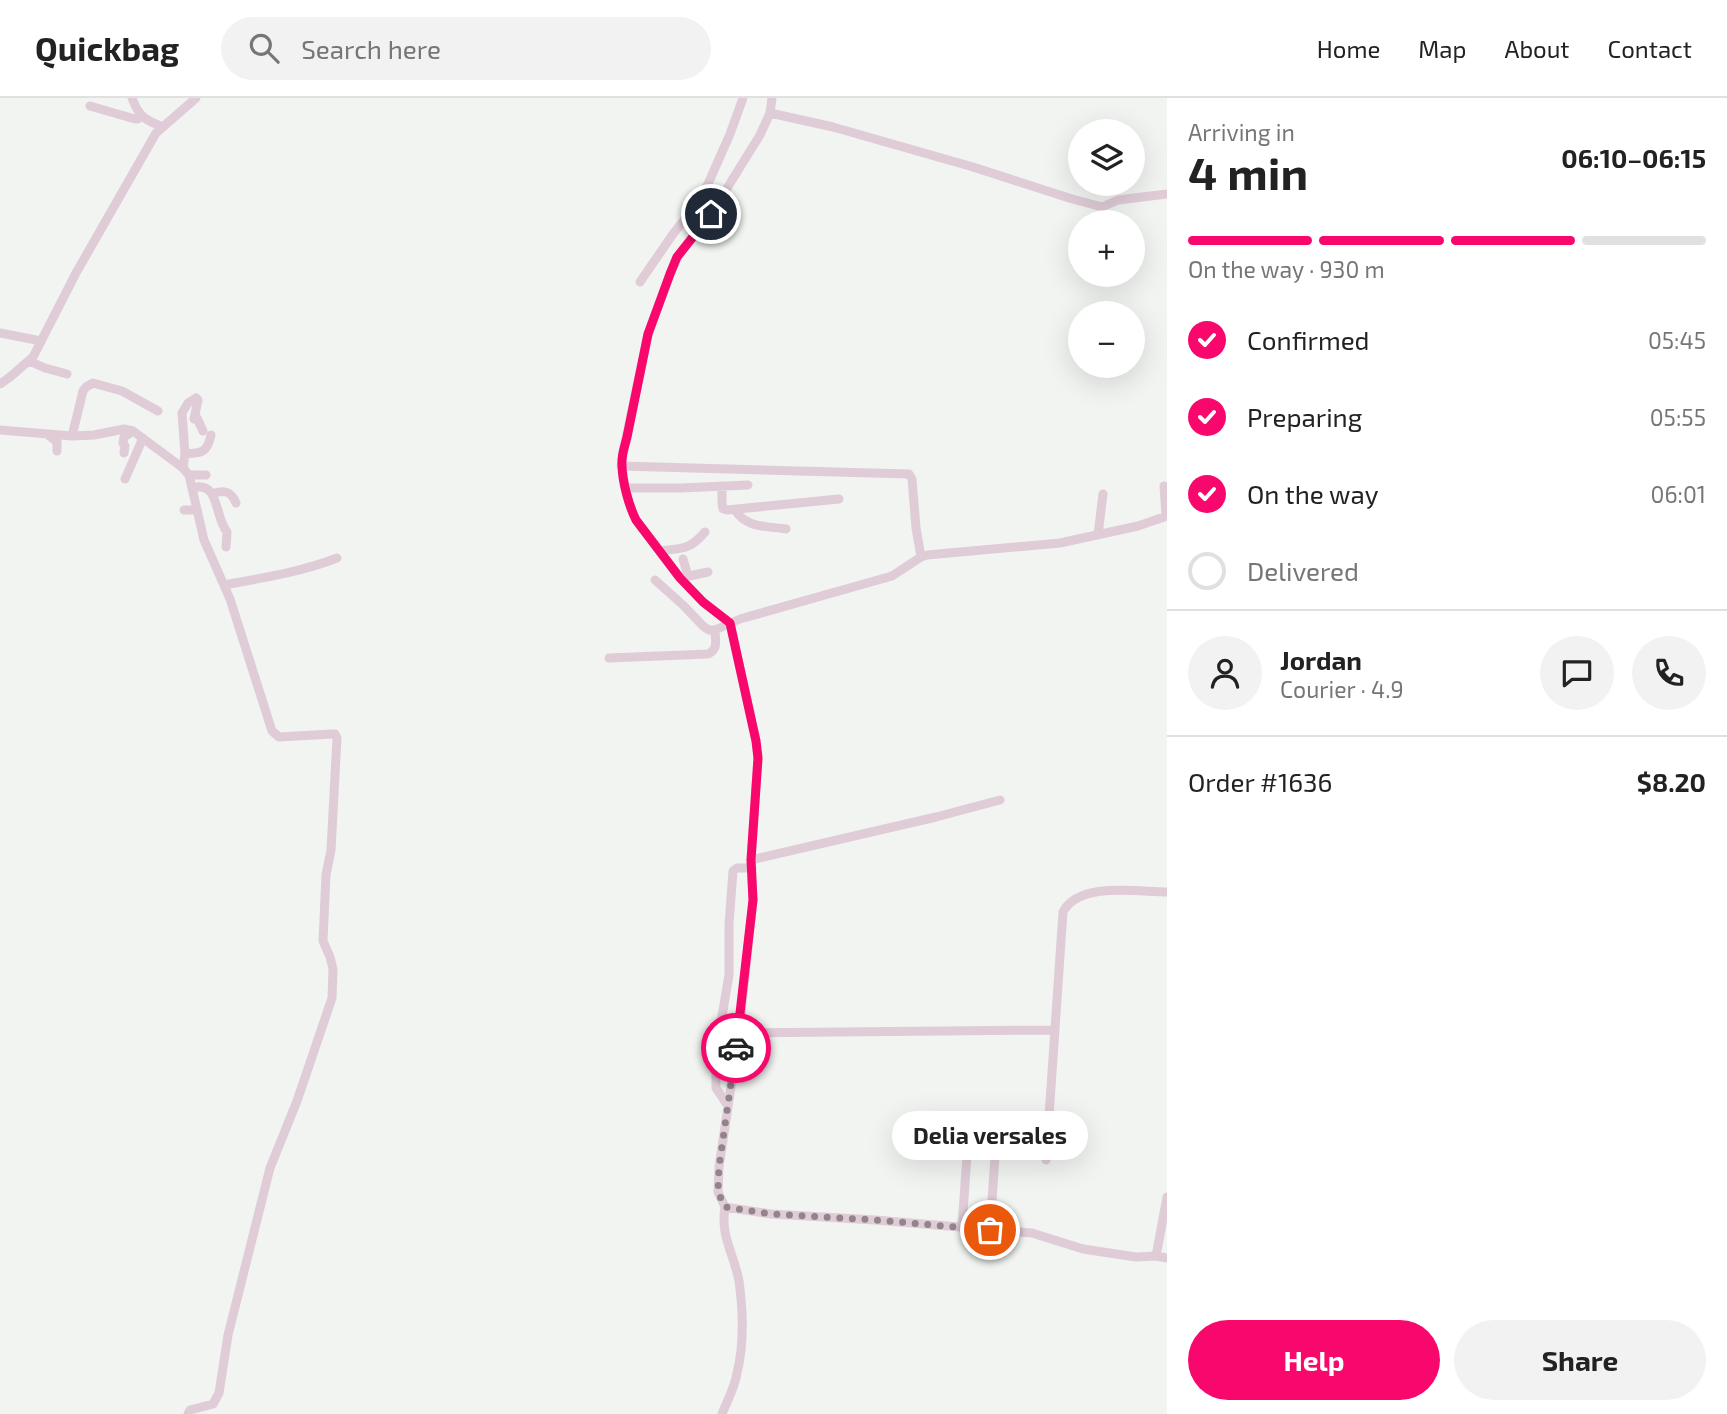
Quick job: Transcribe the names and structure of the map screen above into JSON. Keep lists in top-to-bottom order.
{
  "places": ["Delia versales"],
  "page": {
    "header": "Quickbag",
    "search": "Search here",
    "nav": [
      "Home",
      "Map",
      "About",
      "Contact"
    ],
    "heading": ["4 min", "Arriving in", "06:10–06:15"],
    "panel": [
      "Jordan",
      "Courier · 4.9",
      "Order #1636",
      "$8.20"
    ],
    "map_buttons": ["+", "−"],
    "bar": "On the way · 930 m",
    "list": [
      ["Confirmed", "05:45"],
      ["Preparing", "05:55"],
      ["On the way", "06:01"],
      "Delivered"
    ],
    "bubble": "Delia versales",
    "buttons": ["Help", "Share"]
  }
}
